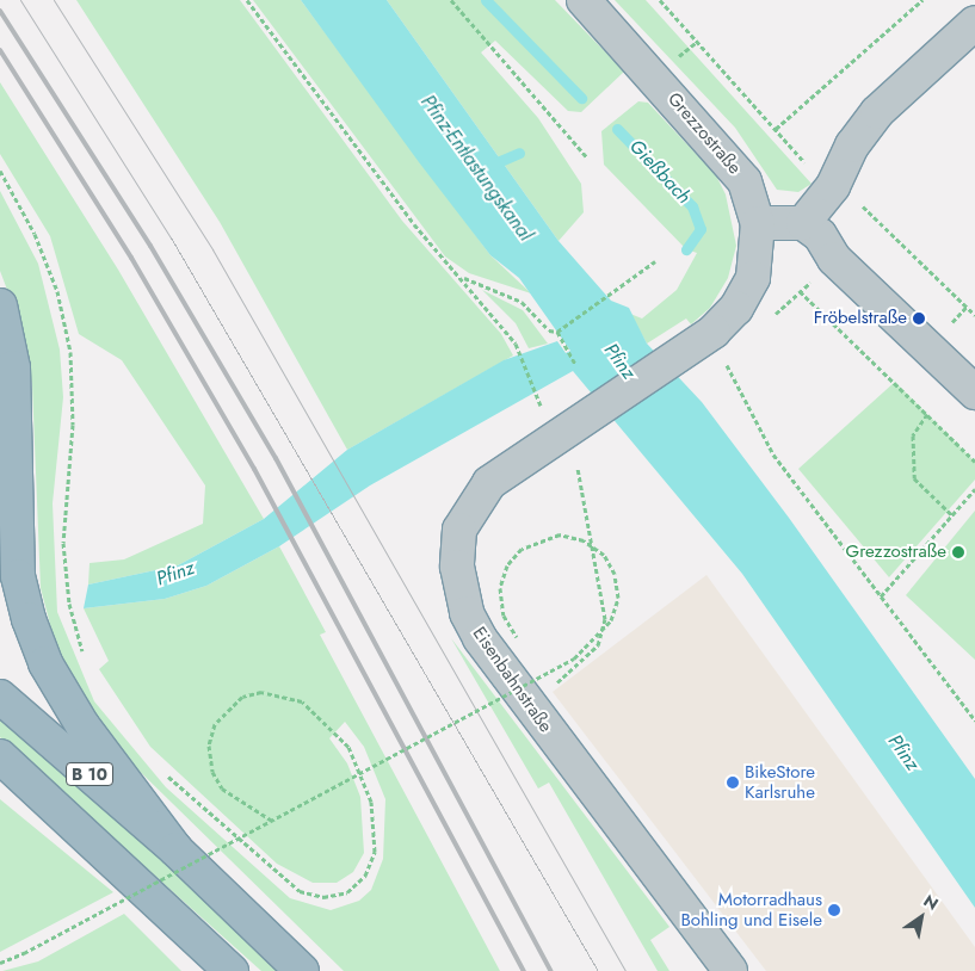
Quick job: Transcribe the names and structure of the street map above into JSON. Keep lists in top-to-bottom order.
{
  "streets": {
    "highway": ["B 10"],
    "street": ["Grezzostraße", "Eisenbahnstraße"]
  },
  "crossings": [
    ["Grezzostraße", "Eisenbahnstraße"]
  ],
  "water": ["Pfinz-Entlastungskanal", "Gießbach", "Pfinz"],
  "places": [
    "Fröbelstraße",
    "Grezzostraße",
    "BikeStore Karlsruhe",
    "Motorradhaus Bohling und Eisele"
  ],
  "north": "top right"
}
